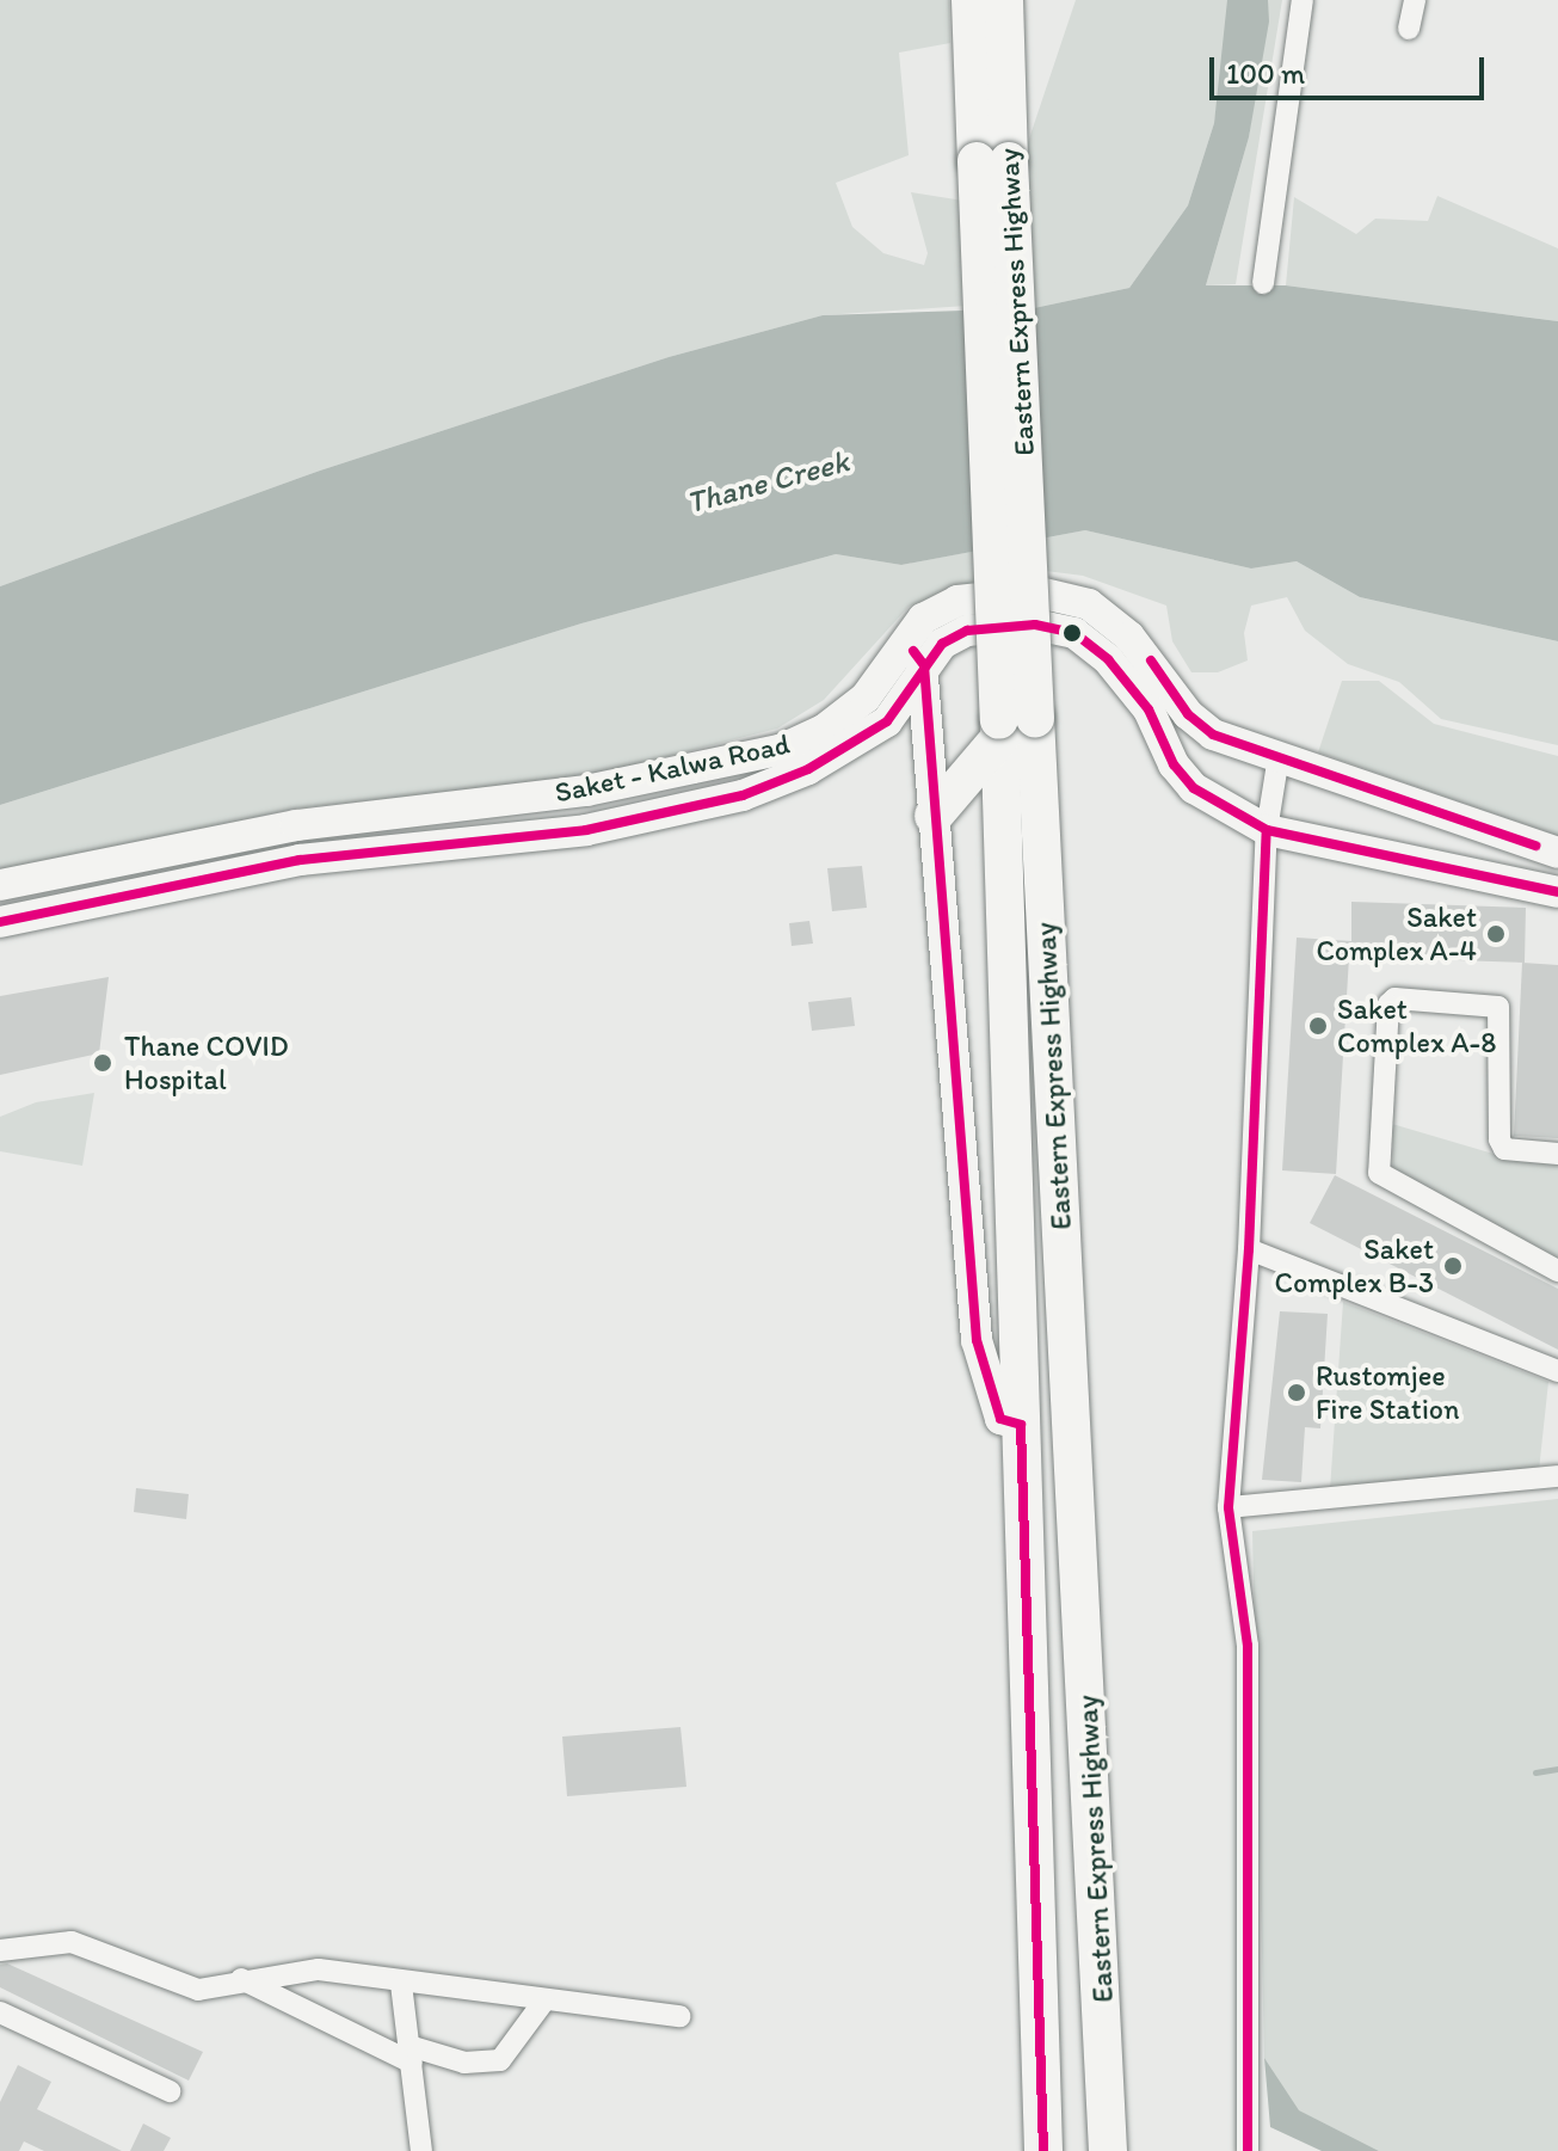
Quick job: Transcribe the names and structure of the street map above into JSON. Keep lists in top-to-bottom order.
{
  "streets": {
    "highway": ["Eastern Express Highway"],
    "main road": ["Saket - Kalwa Road"]
  },
  "water": ["Thane Creek"],
  "places": [
    "Saket Complex A-4",
    "Saket Complex A-8",
    "Thane COVID Hospital",
    "Saket Complex B-3",
    "Rustomjee Fire Station"
  ],
  "scale_bar": "100 m"
}
